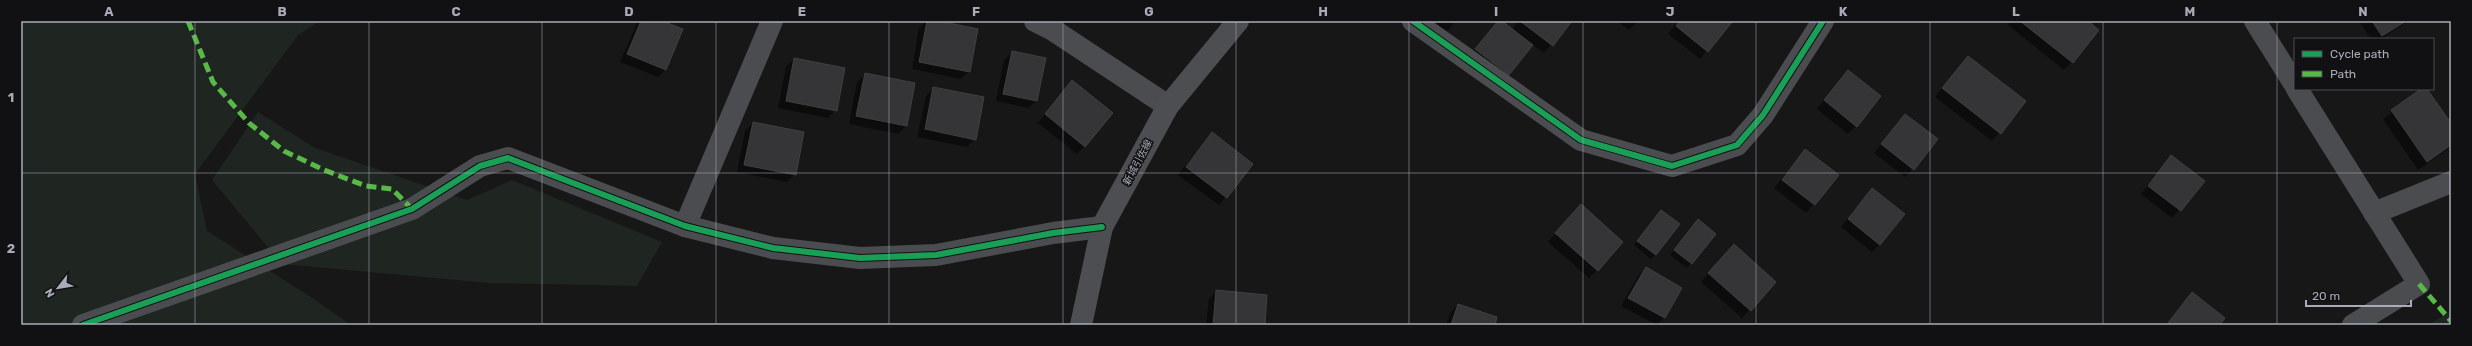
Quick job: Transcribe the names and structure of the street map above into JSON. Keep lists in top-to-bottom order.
{
  "streets": {
    "main road": ["新城引佐線"]
  },
  "legend": ["Cycle path", "Path"],
  "scale_bar": "20 m",
  "north": "bottom left",
  "grid": {
    "columns": [
      "A",
      "B",
      "C",
      "D",
      "E",
      "F",
      "G",
      "H",
      "I",
      "J",
      "K",
      "L",
      "M",
      "N"
    ],
    "rows": ["1", "2"]
  }
}
